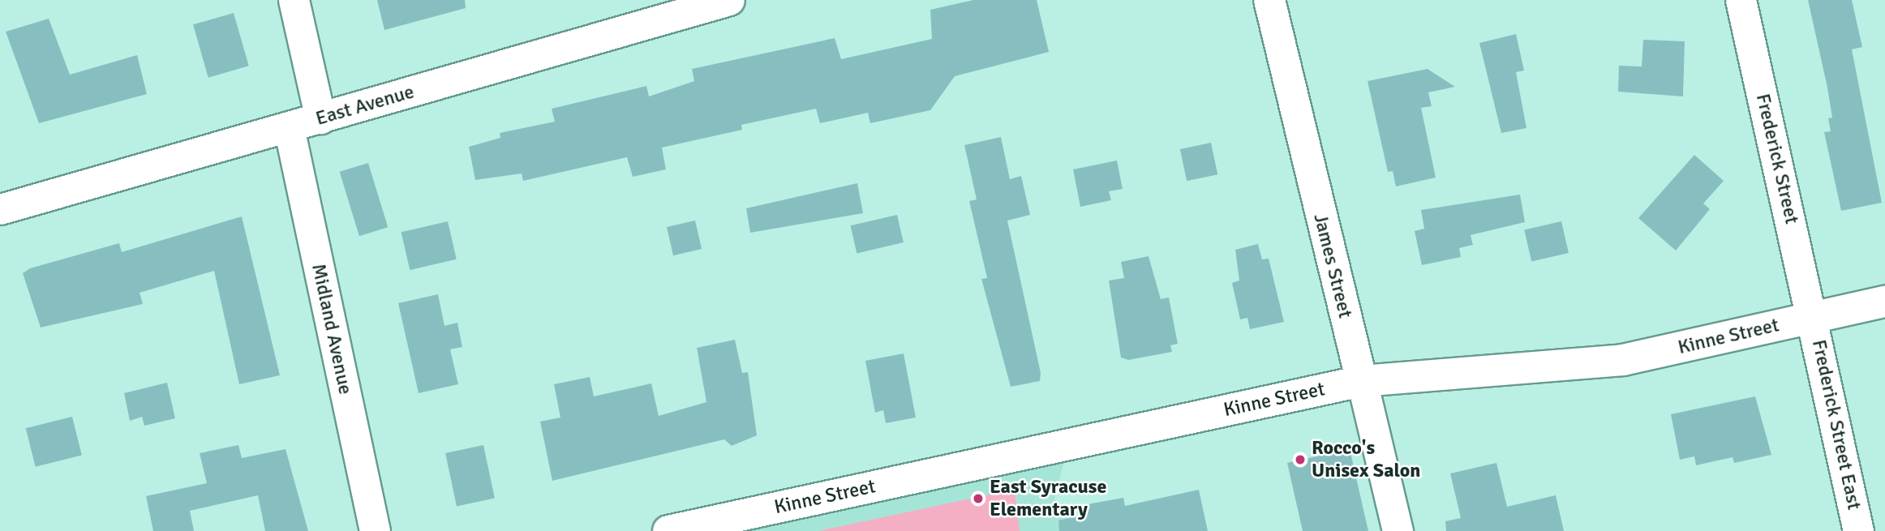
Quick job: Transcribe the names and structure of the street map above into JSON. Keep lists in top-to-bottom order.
{
  "streets": {
    "street": [
      "East Avenue",
      "Frederick Street",
      "James Street",
      "Midland Avenue",
      "Kinne Street",
      "Frederick Street East"
    ]
  },
  "crossings": [
    ["East Avenue", "Midland Avenue"],
    ["Frederick Street", "Kinne Street"],
    ["Frederick Street", "Frederick Street East"],
    ["James Street", "Kinne Street"],
    ["Kinne Street", "Frederick Street East"]
  ],
  "places": ["Rocco's Unisex Salon", "East Syracuse Elementary"]
}
